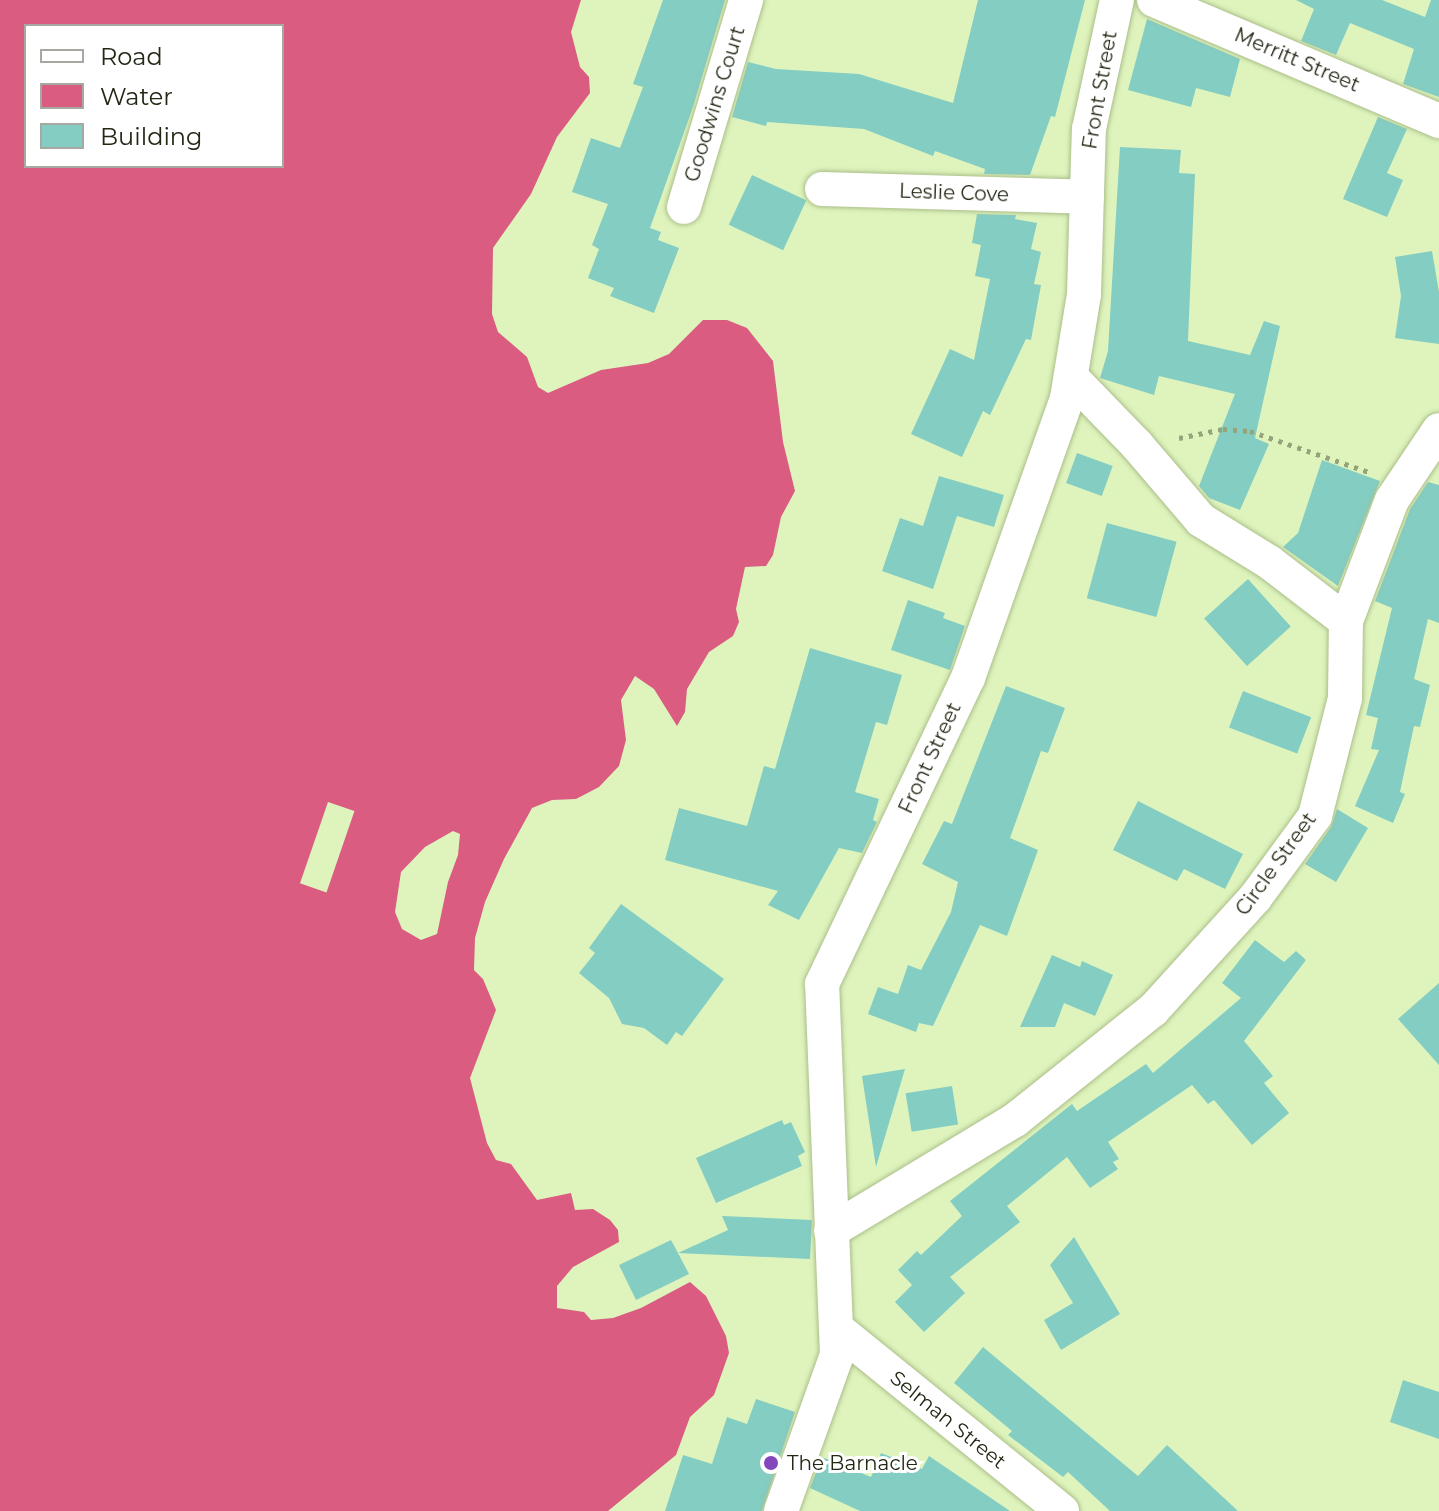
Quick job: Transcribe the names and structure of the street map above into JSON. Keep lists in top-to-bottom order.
{
  "streets": {
    "street": [
      "Merritt Street",
      "Front Street",
      "Goodwins Court",
      "Leslie Cove",
      "Circle Street",
      "Selman Street"
    ]
  },
  "crossings": [
    ["Front Street", "Leslie Cove"],
    ["Front Street", "Circle Street"],
    ["Front Street", "Selman Street"]
  ],
  "places": ["The Barnacle"],
  "legend": ["Road", "Water", "Building"]
}
